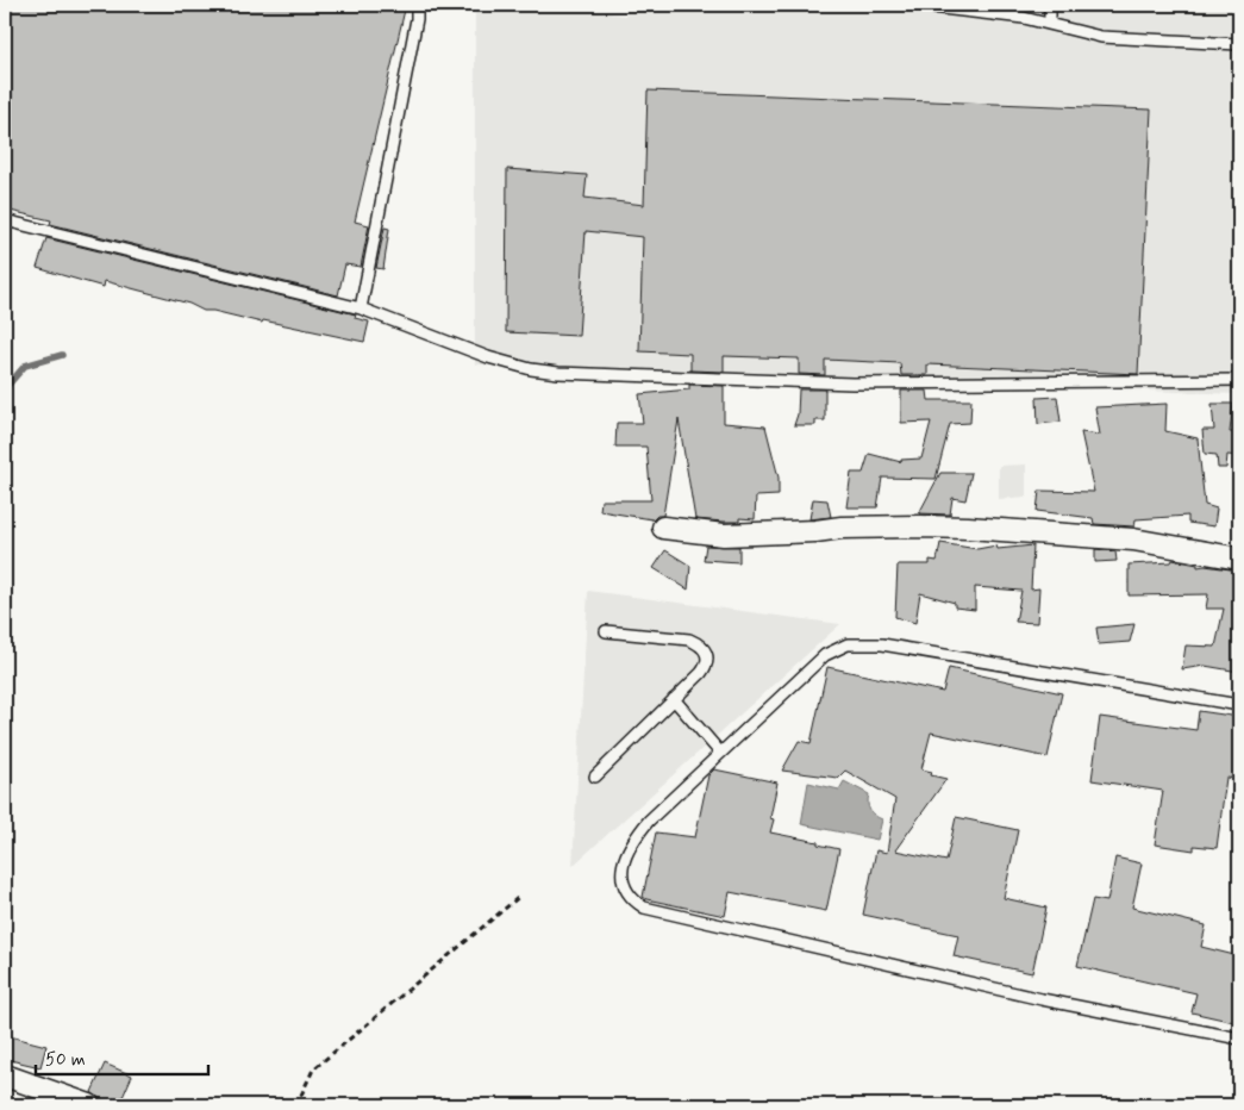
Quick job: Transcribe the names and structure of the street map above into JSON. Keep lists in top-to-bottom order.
{
  "scale_bar": "50 m"
}
